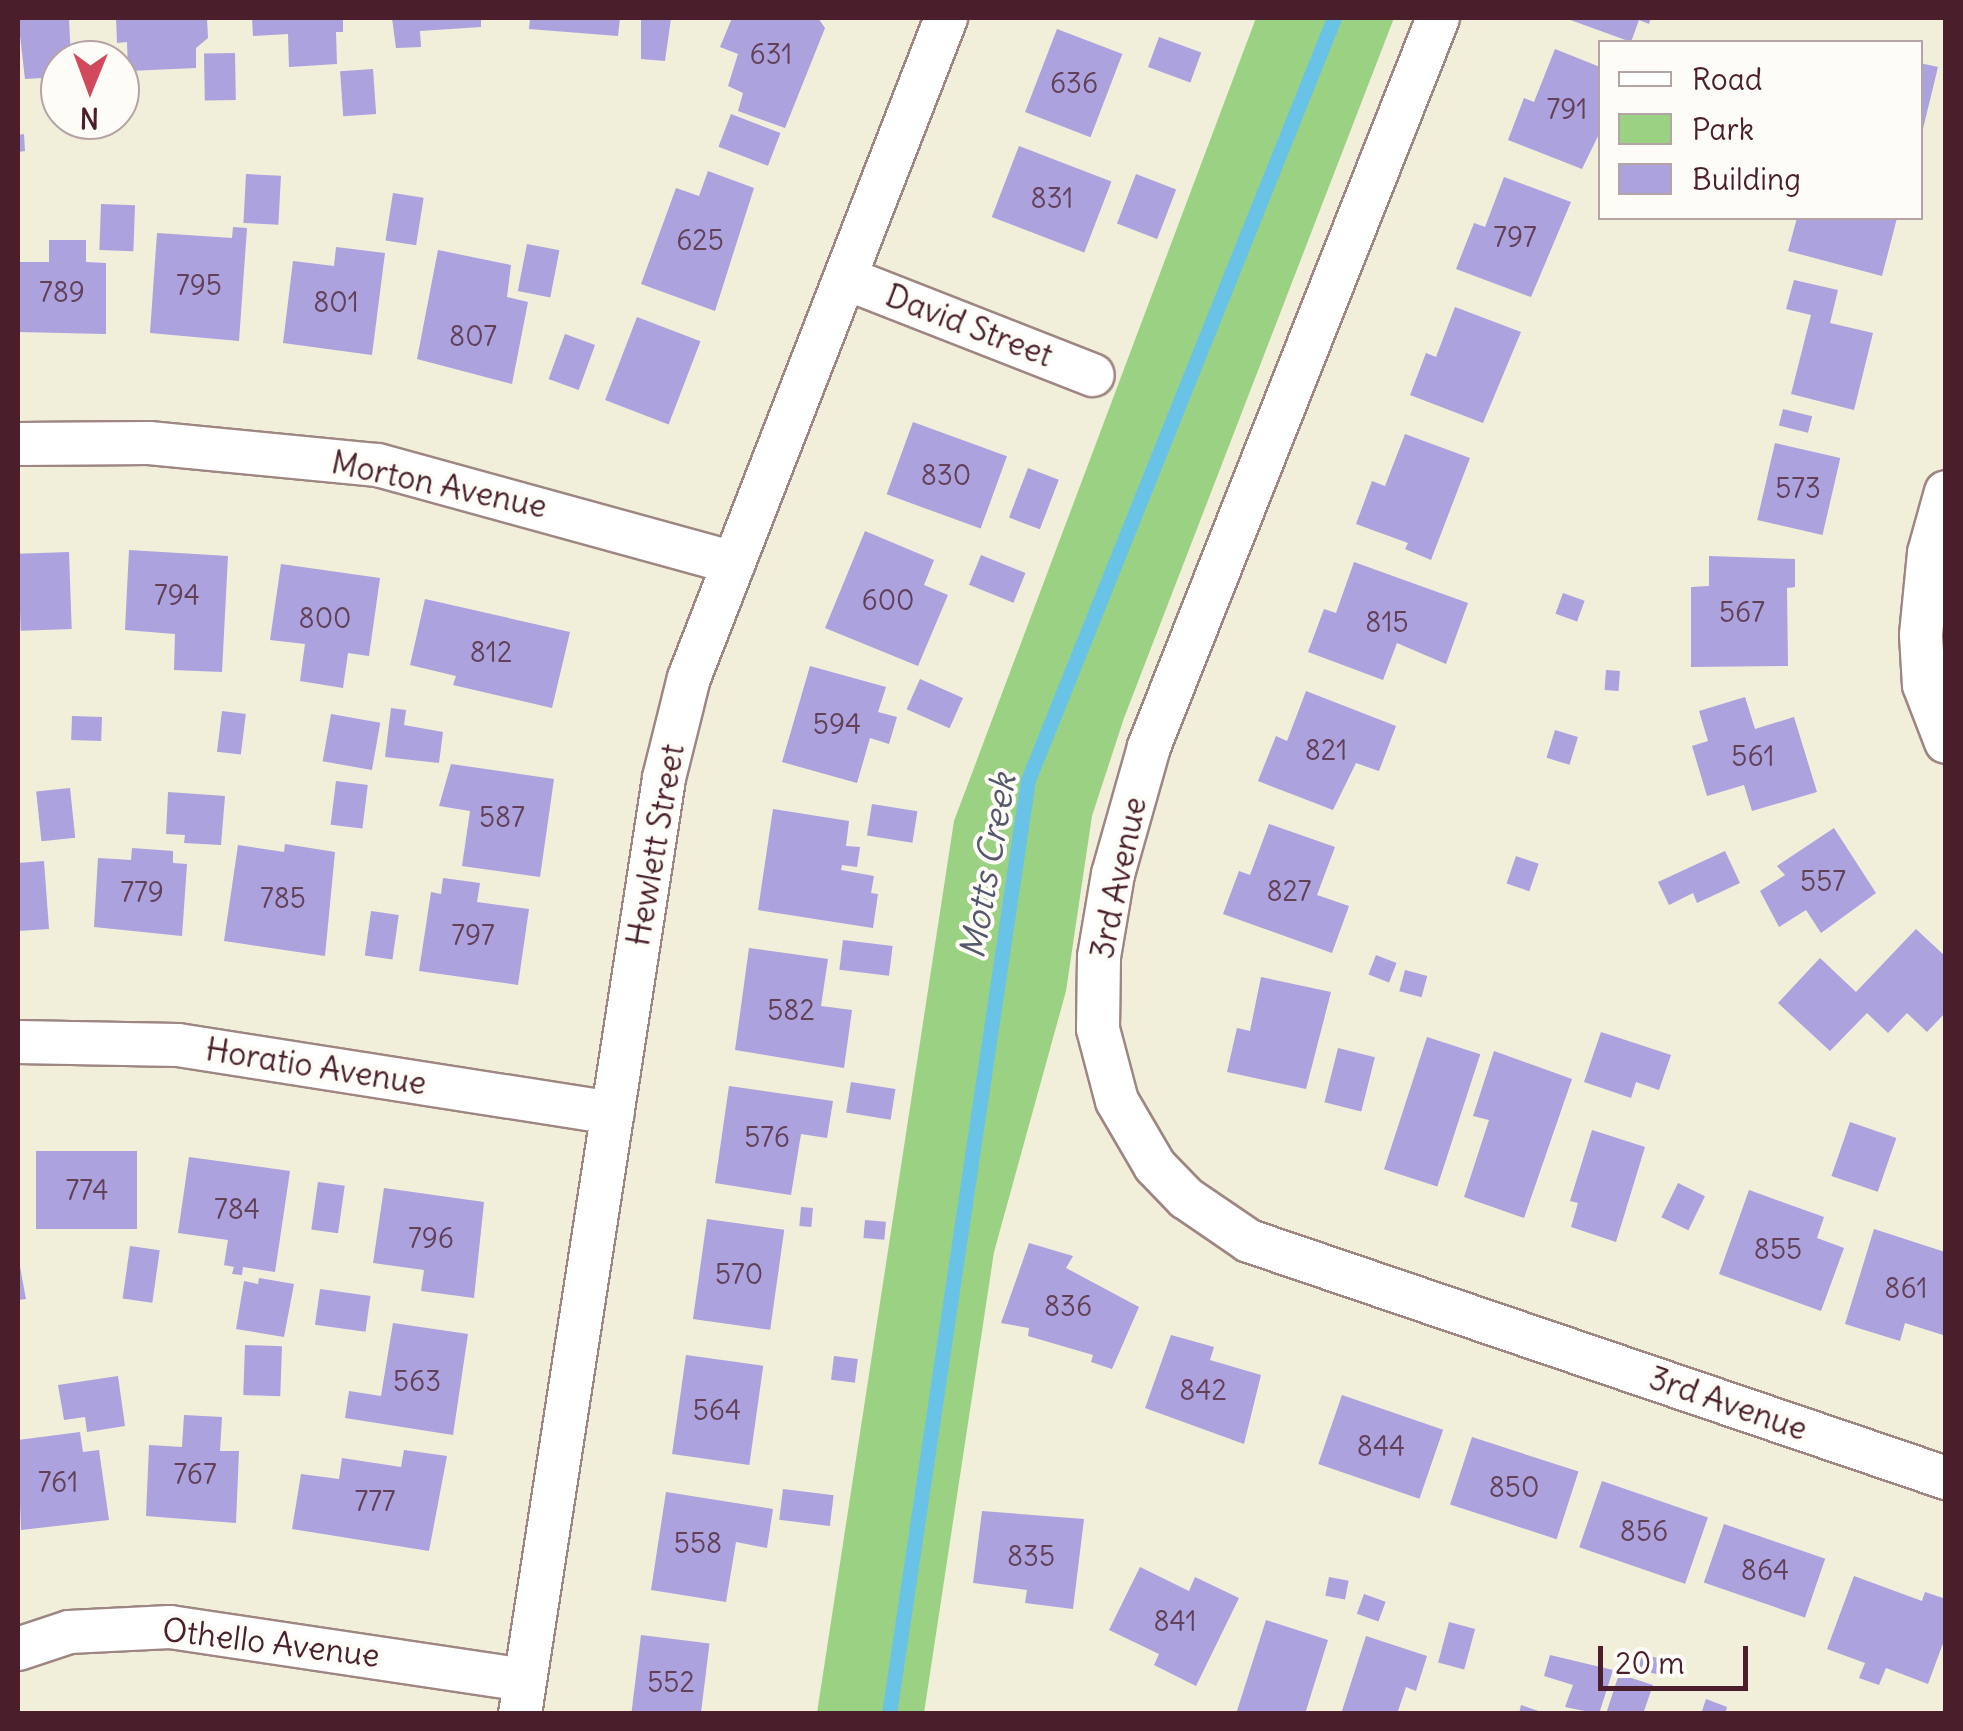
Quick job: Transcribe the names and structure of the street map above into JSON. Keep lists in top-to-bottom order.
{
  "streets": {
    "street": [
      "David Street",
      "Morton Avenue",
      "Hewlett Street",
      "3rd Avenue",
      "Horatio Avenue",
      "Othello Avenue"
    ]
  },
  "crossings": [
    ["David Street", "Hewlett Street"],
    ["Morton Avenue", "Hewlett Street"],
    ["Hewlett Street", "Horatio Avenue"],
    ["Hewlett Street", "Othello Avenue"]
  ],
  "water": ["Motts Creek"],
  "house_numbers": [
    "631",
    "636",
    "791",
    "831",
    "797",
    "625",
    "795",
    "789",
    "801",
    "807",
    "830",
    "573",
    "794",
    "600",
    "567",
    "800",
    "815",
    "812",
    "594",
    "821",
    "561",
    "587",
    "557",
    "827",
    "779",
    "785",
    "797",
    "582",
    "576",
    "774",
    "784",
    "796",
    "855",
    "570",
    "861",
    "836",
    "563",
    "842",
    "564",
    "844",
    "767",
    "761",
    "850",
    "777",
    "856",
    "558",
    "835",
    "864",
    "841",
    "552"
  ],
  "legend": ["Road", "Park", "Building"],
  "scale_bar": "20 m",
  "north": "bottom"
}
